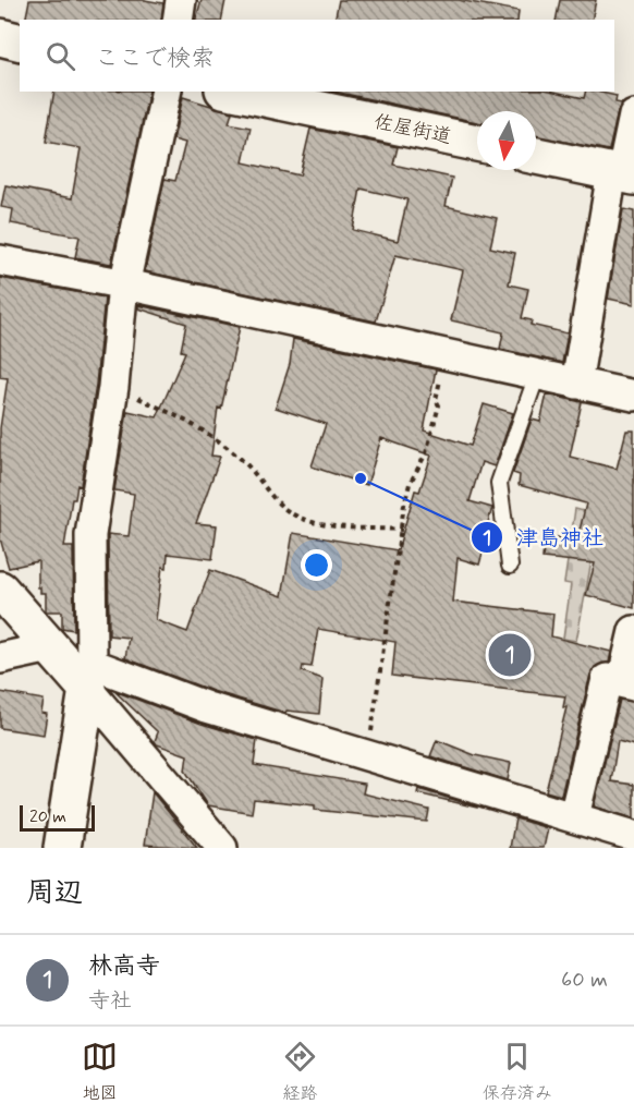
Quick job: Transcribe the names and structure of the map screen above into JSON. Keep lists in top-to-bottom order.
{
  "streets": {
    "street": ["佐屋街道"]
  },
  "places": ["津島神社"],
  "scale_bar": "20 m",
  "north": "bottom",
  "page": {
    "search": "ここで検索",
    "pins": "1",
    "scale": "20 m",
    "heading": "周辺",
    "list": [
      {
        "mark": "1",
        "name": "林高寺",
        "note": "寺社",
        "value": "60 m"
      }
    ],
    "nav": ["地図", "経路", "保存済み"]
  }
}
